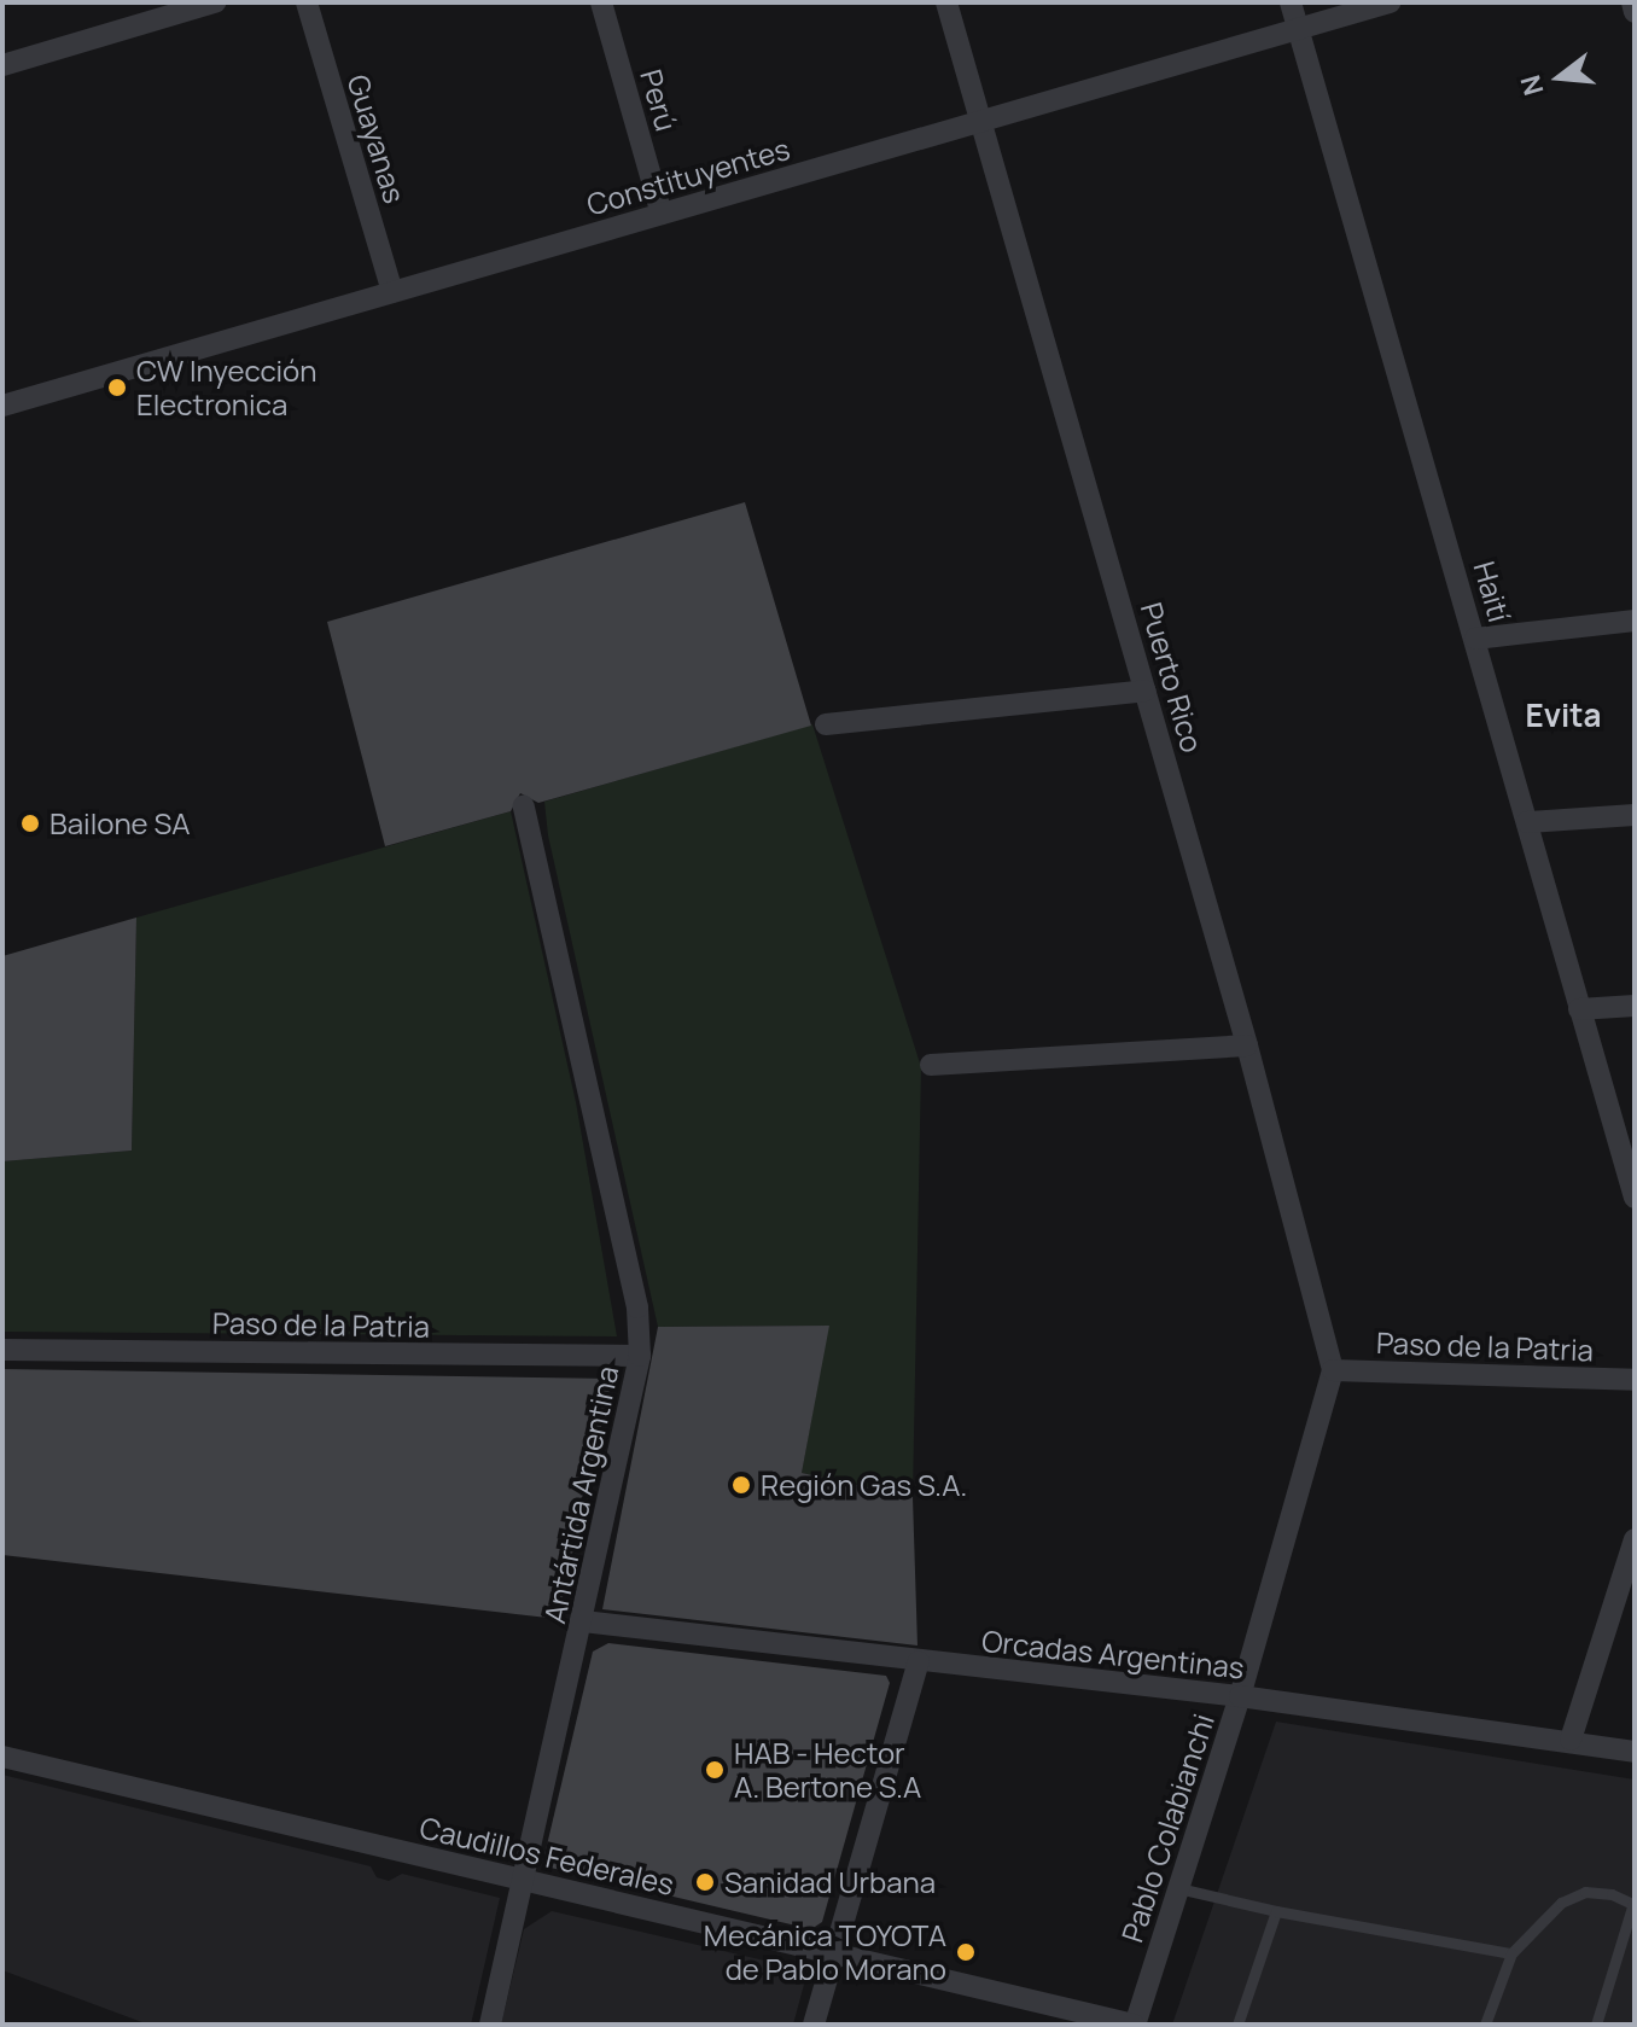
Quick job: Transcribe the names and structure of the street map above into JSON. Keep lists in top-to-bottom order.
{
  "streets": {
    "street": [
      "Perú",
      "Guayanas",
      "Constituyentes",
      "Haití",
      "Puerto Rico",
      "Paso de la Patria",
      "Antártida Argentina",
      "Orcadas Argentinas",
      "Pablo Colabianchi",
      "Caudillos Federales"
    ]
  },
  "crossings": [
    ["Perú", "Constituyentes"],
    ["Guayanas", "Constituyentes"],
    ["Constituyentes", "Haití"],
    ["Constituyentes", "Puerto Rico"],
    ["Puerto Rico", "Paso de la Patria"],
    ["Puerto Rico", "Pablo Colabianchi"],
    ["Paso de la Patria", "Antártida Argentina"],
    ["Paso de la Patria", "Pablo Colabianchi"],
    ["Antártida Argentina", "Orcadas Argentinas"],
    ["Antártida Argentina", "Caudillos Federales"],
    ["Orcadas Argentinas", "Pablo Colabianchi"],
    ["Pablo Colabianchi", "Caudillos Federales"]
  ],
  "districts": ["Evita"],
  "places": [
    "CW Inyección Electronica",
    "Bailone SA",
    "Región Gas S.A.",
    "HAB - Hector A. Bertone S.A",
    "Sanidad Urbana",
    "Mecánica TOYOTA de Pablo Morano"
  ],
  "north": "left"
}
